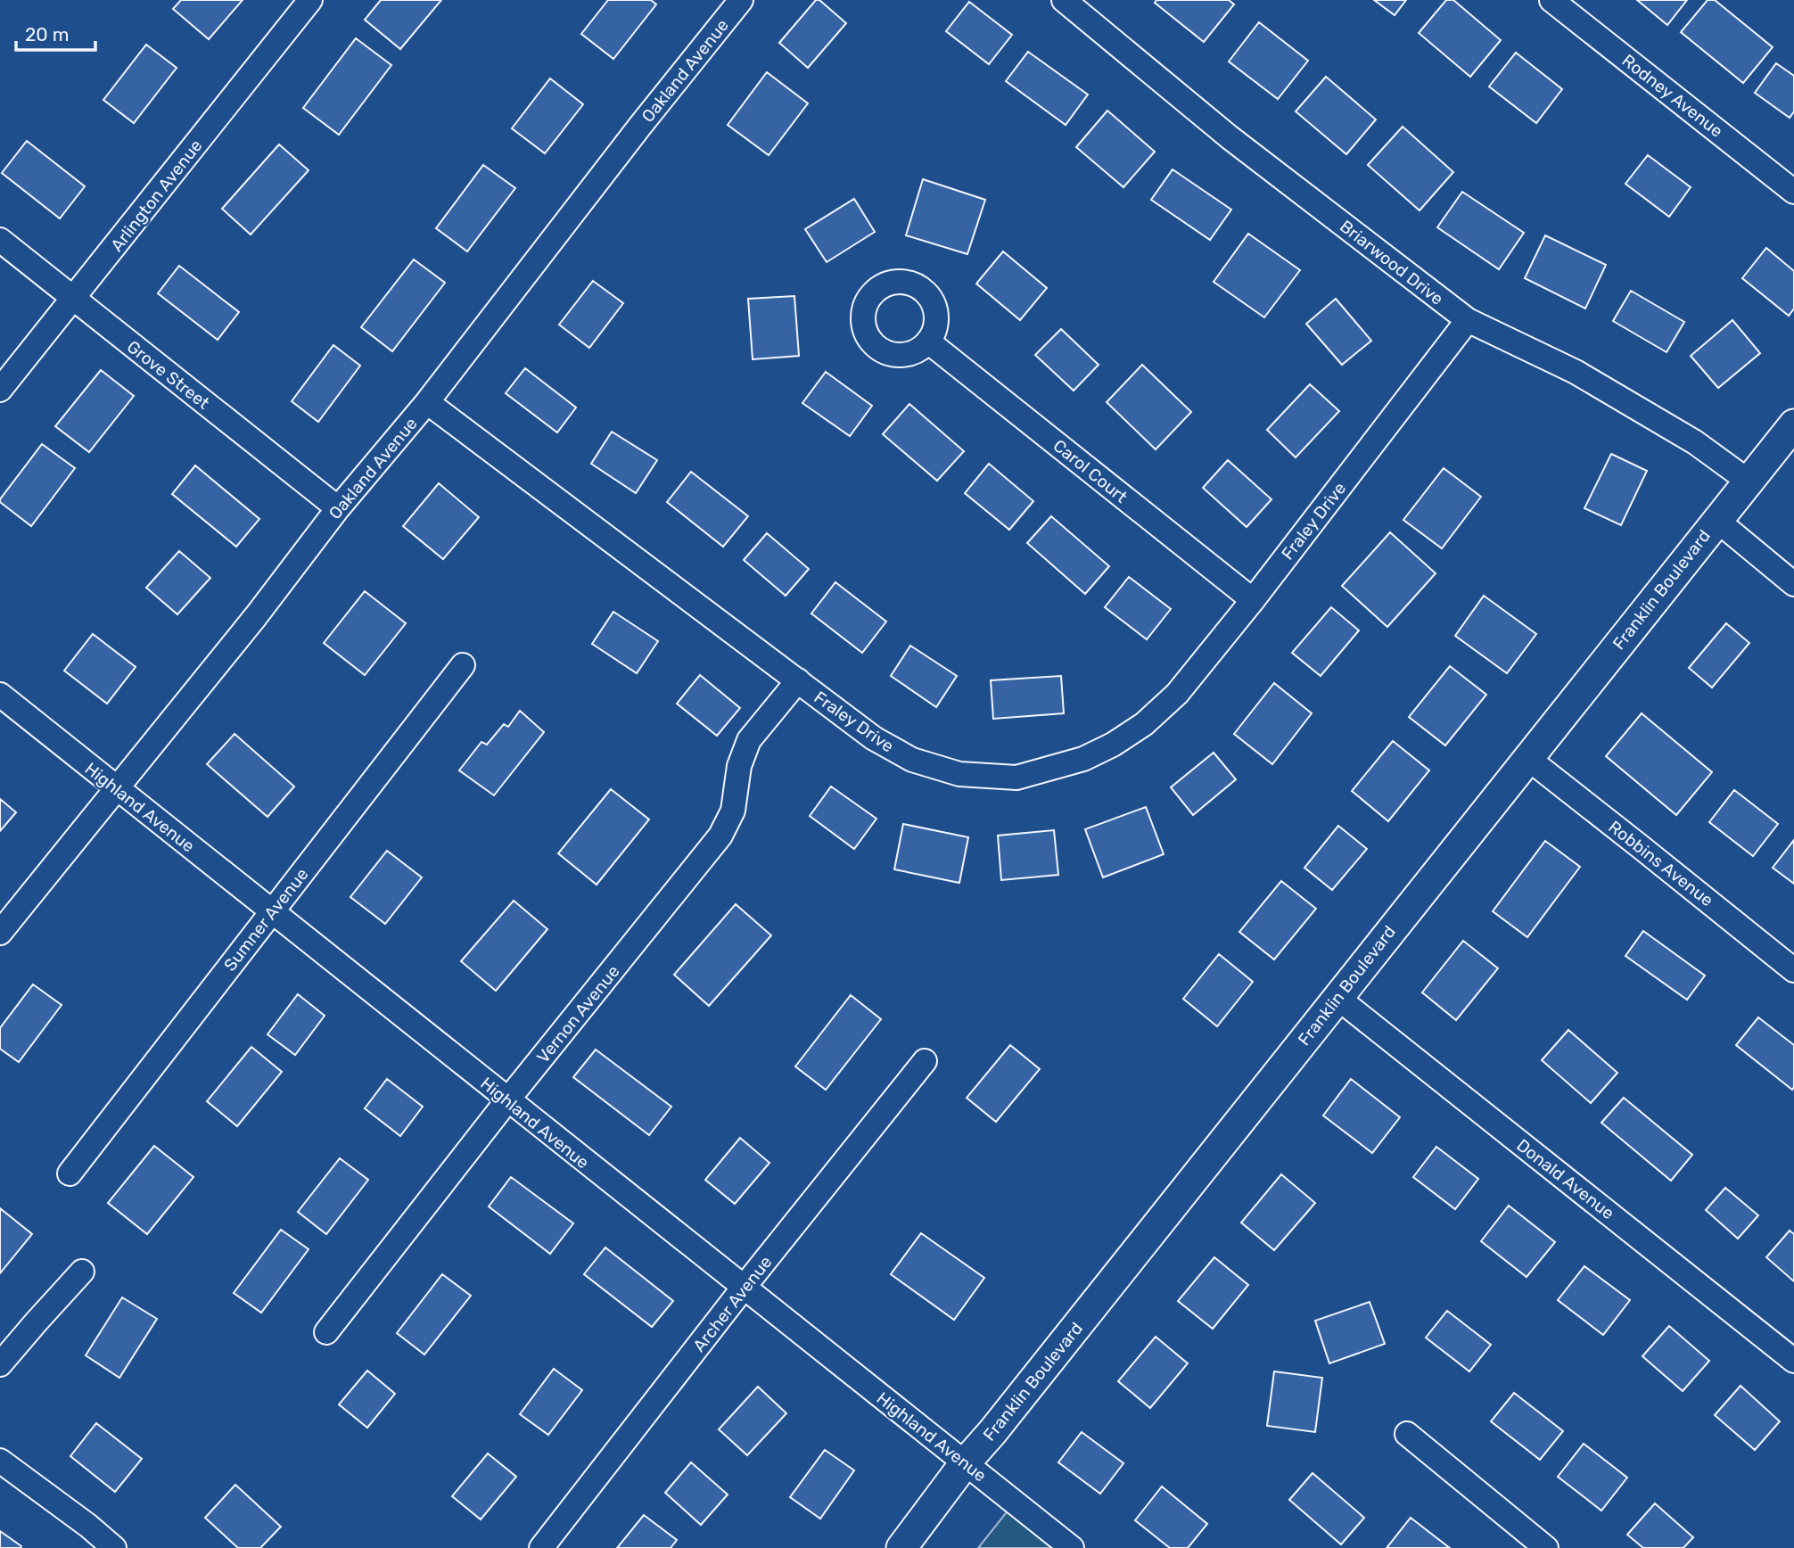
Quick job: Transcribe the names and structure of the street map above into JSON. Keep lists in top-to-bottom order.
{
  "streets": {
    "street": [
      "Oakland Avenue",
      "Rodney Avenue",
      "Arlington Avenue",
      "Briarwood Drive",
      "Grove Street",
      "Carol Court",
      "Fraley Drive",
      "Franklin Boulevard",
      "Highland Avenue",
      "Robbins Avenue",
      "Sumner Avenue",
      "Vernon Avenue",
      "Donald Avenue",
      "Archer Avenue"
    ]
  },
  "crossings": [
    ["Oakland Avenue", "Grove Street"],
    ["Oakland Avenue", "Fraley Drive"],
    ["Oakland Avenue", "Highland Avenue"],
    ["Arlington Avenue", "Grove Street"],
    ["Briarwood Drive", "Fraley Drive"],
    ["Briarwood Drive", "Franklin Boulevard"],
    ["Carol Court", "Fraley Drive"],
    ["Fraley Drive", "Vernon Avenue"],
    ["Franklin Boulevard", "Highland Avenue"],
    ["Franklin Boulevard", "Robbins Avenue"],
    ["Franklin Boulevard", "Donald Avenue"],
    ["Highland Avenue", "Sumner Avenue"],
    ["Highland Avenue", "Vernon Avenue"],
    ["Highland Avenue", "Archer Avenue"]
  ],
  "scale_bar": "20 m"
}
